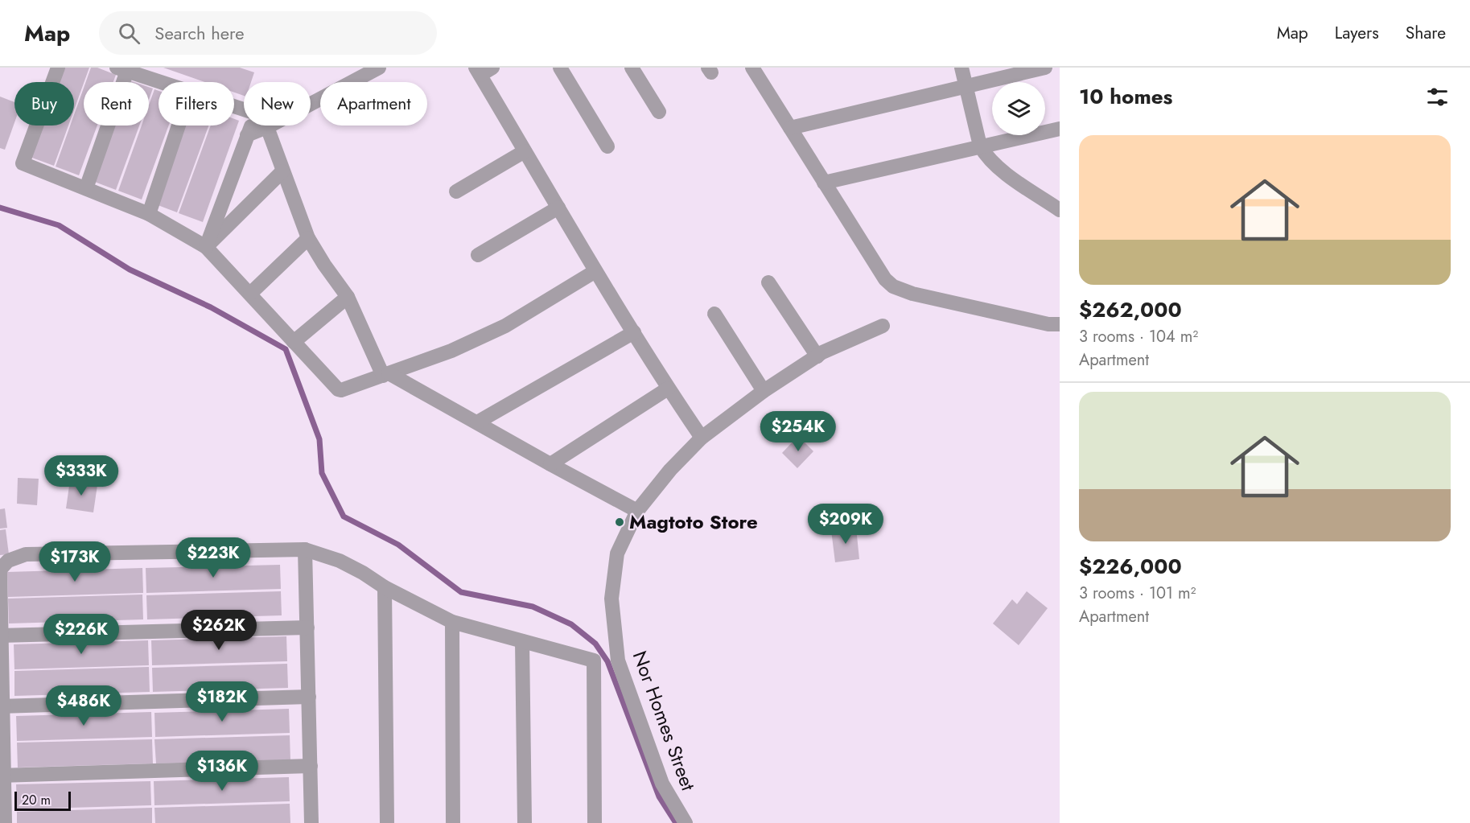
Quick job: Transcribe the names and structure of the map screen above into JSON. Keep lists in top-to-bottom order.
{
  "streets": {
    "street": ["Nor Homes Street"]
  },
  "places": ["Magtoto Store"],
  "scale_bar": "20 m",
  "page": {
    "header": "Map",
    "search": "Search here",
    "nav": ["Map", "Layers", "Share"],
    "heading": "10 homes",
    "chip": [
      "Buy",
      "Rent",
      "Filters",
      "New",
      "Apartment"
    ],
    "list": [
      {
        "name": "$262,000",
        "note": "3 rooms · 104 m² · Apartment"
      },
      {
        "name": "$226,000",
        "note": "3 rooms · 101 m² · Apartment"
      }
    ],
    "price": [
      "$254K",
      "$333K",
      "$209K",
      "$223K",
      "$173K",
      "$262K",
      "$226K",
      "$182K",
      "$486K",
      "$136K"
    ],
    "scale": "20 m"
  }
}
